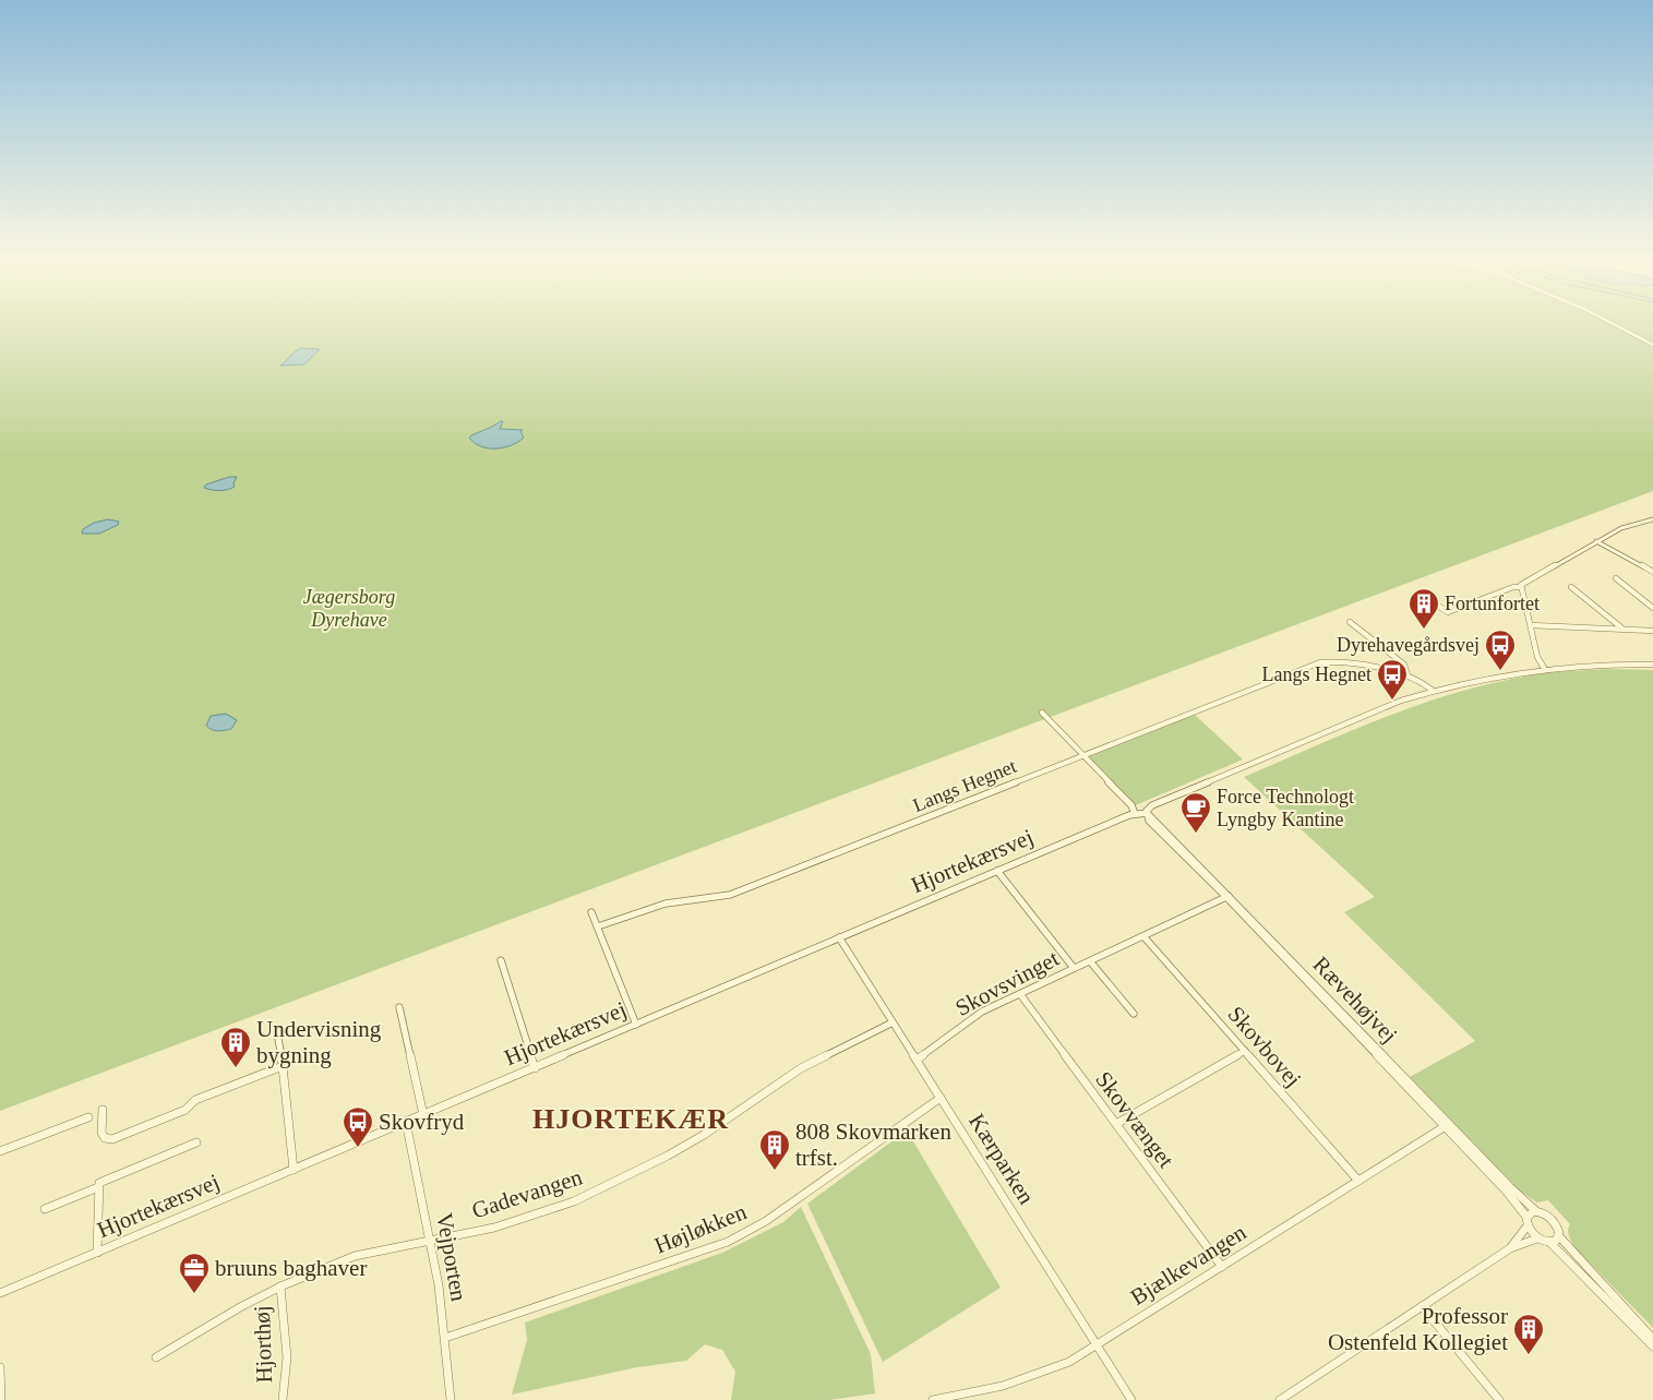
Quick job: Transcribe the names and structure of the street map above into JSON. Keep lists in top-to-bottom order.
{
  "streets": {
    "street": [
      "Langs Hegnet",
      "Hjortekærsvej",
      "Skovsvinget",
      "Rævehøjvej",
      "Skovbovej",
      "Skovvænget",
      "Kærparken",
      "Gadevangen",
      "Højløkken",
      "Vejporten",
      "Bjælkevangen",
      "Hjorthøj"
    ]
  },
  "crossings": [
    ["Hjortekærsvej", "Rævehøjvej"],
    ["Hjortekærsvej", "Kærparken"],
    ["Hjortekærsvej", "Vejporten"],
    ["Skovsvinget", "Rævehøjvej"],
    ["Skovsvinget", "Skovbovej"],
    ["Skovsvinget", "Skovvænget"],
    ["Skovsvinget", "Kærparken"],
    ["Rævehøjvej", "Bjælkevangen"],
    ["Skovbovej", "Bjælkevangen"],
    ["Skovvænget", "Bjælkevangen"],
    ["Kærparken", "Gadevangen"],
    ["Kærparken", "Højløkken"],
    ["Kærparken", "Bjælkevangen"],
    ["Gadevangen", "Vejporten"],
    ["Gadevangen", "Hjorthøj"],
    ["Højløkken", "Vejporten"]
  ],
  "districts": ["HJORTEKÆR"],
  "parks": ["Jægersborg Dyrehave"],
  "places": {
    "building": [
      "Fortunfortet",
      "Undervisning bygning",
      "808 Skovmarken trfst.",
      "Professor Ostenfeld Kollegiet"
    ],
    "bus stop": ["Dyrehavegårdsvej", "Langs Hegnet", "Skovfryd"],
    "cafe": ["Force Technologt Lyngby Kantine"],
    "office": ["bruuns baghaver"]
  }
}
